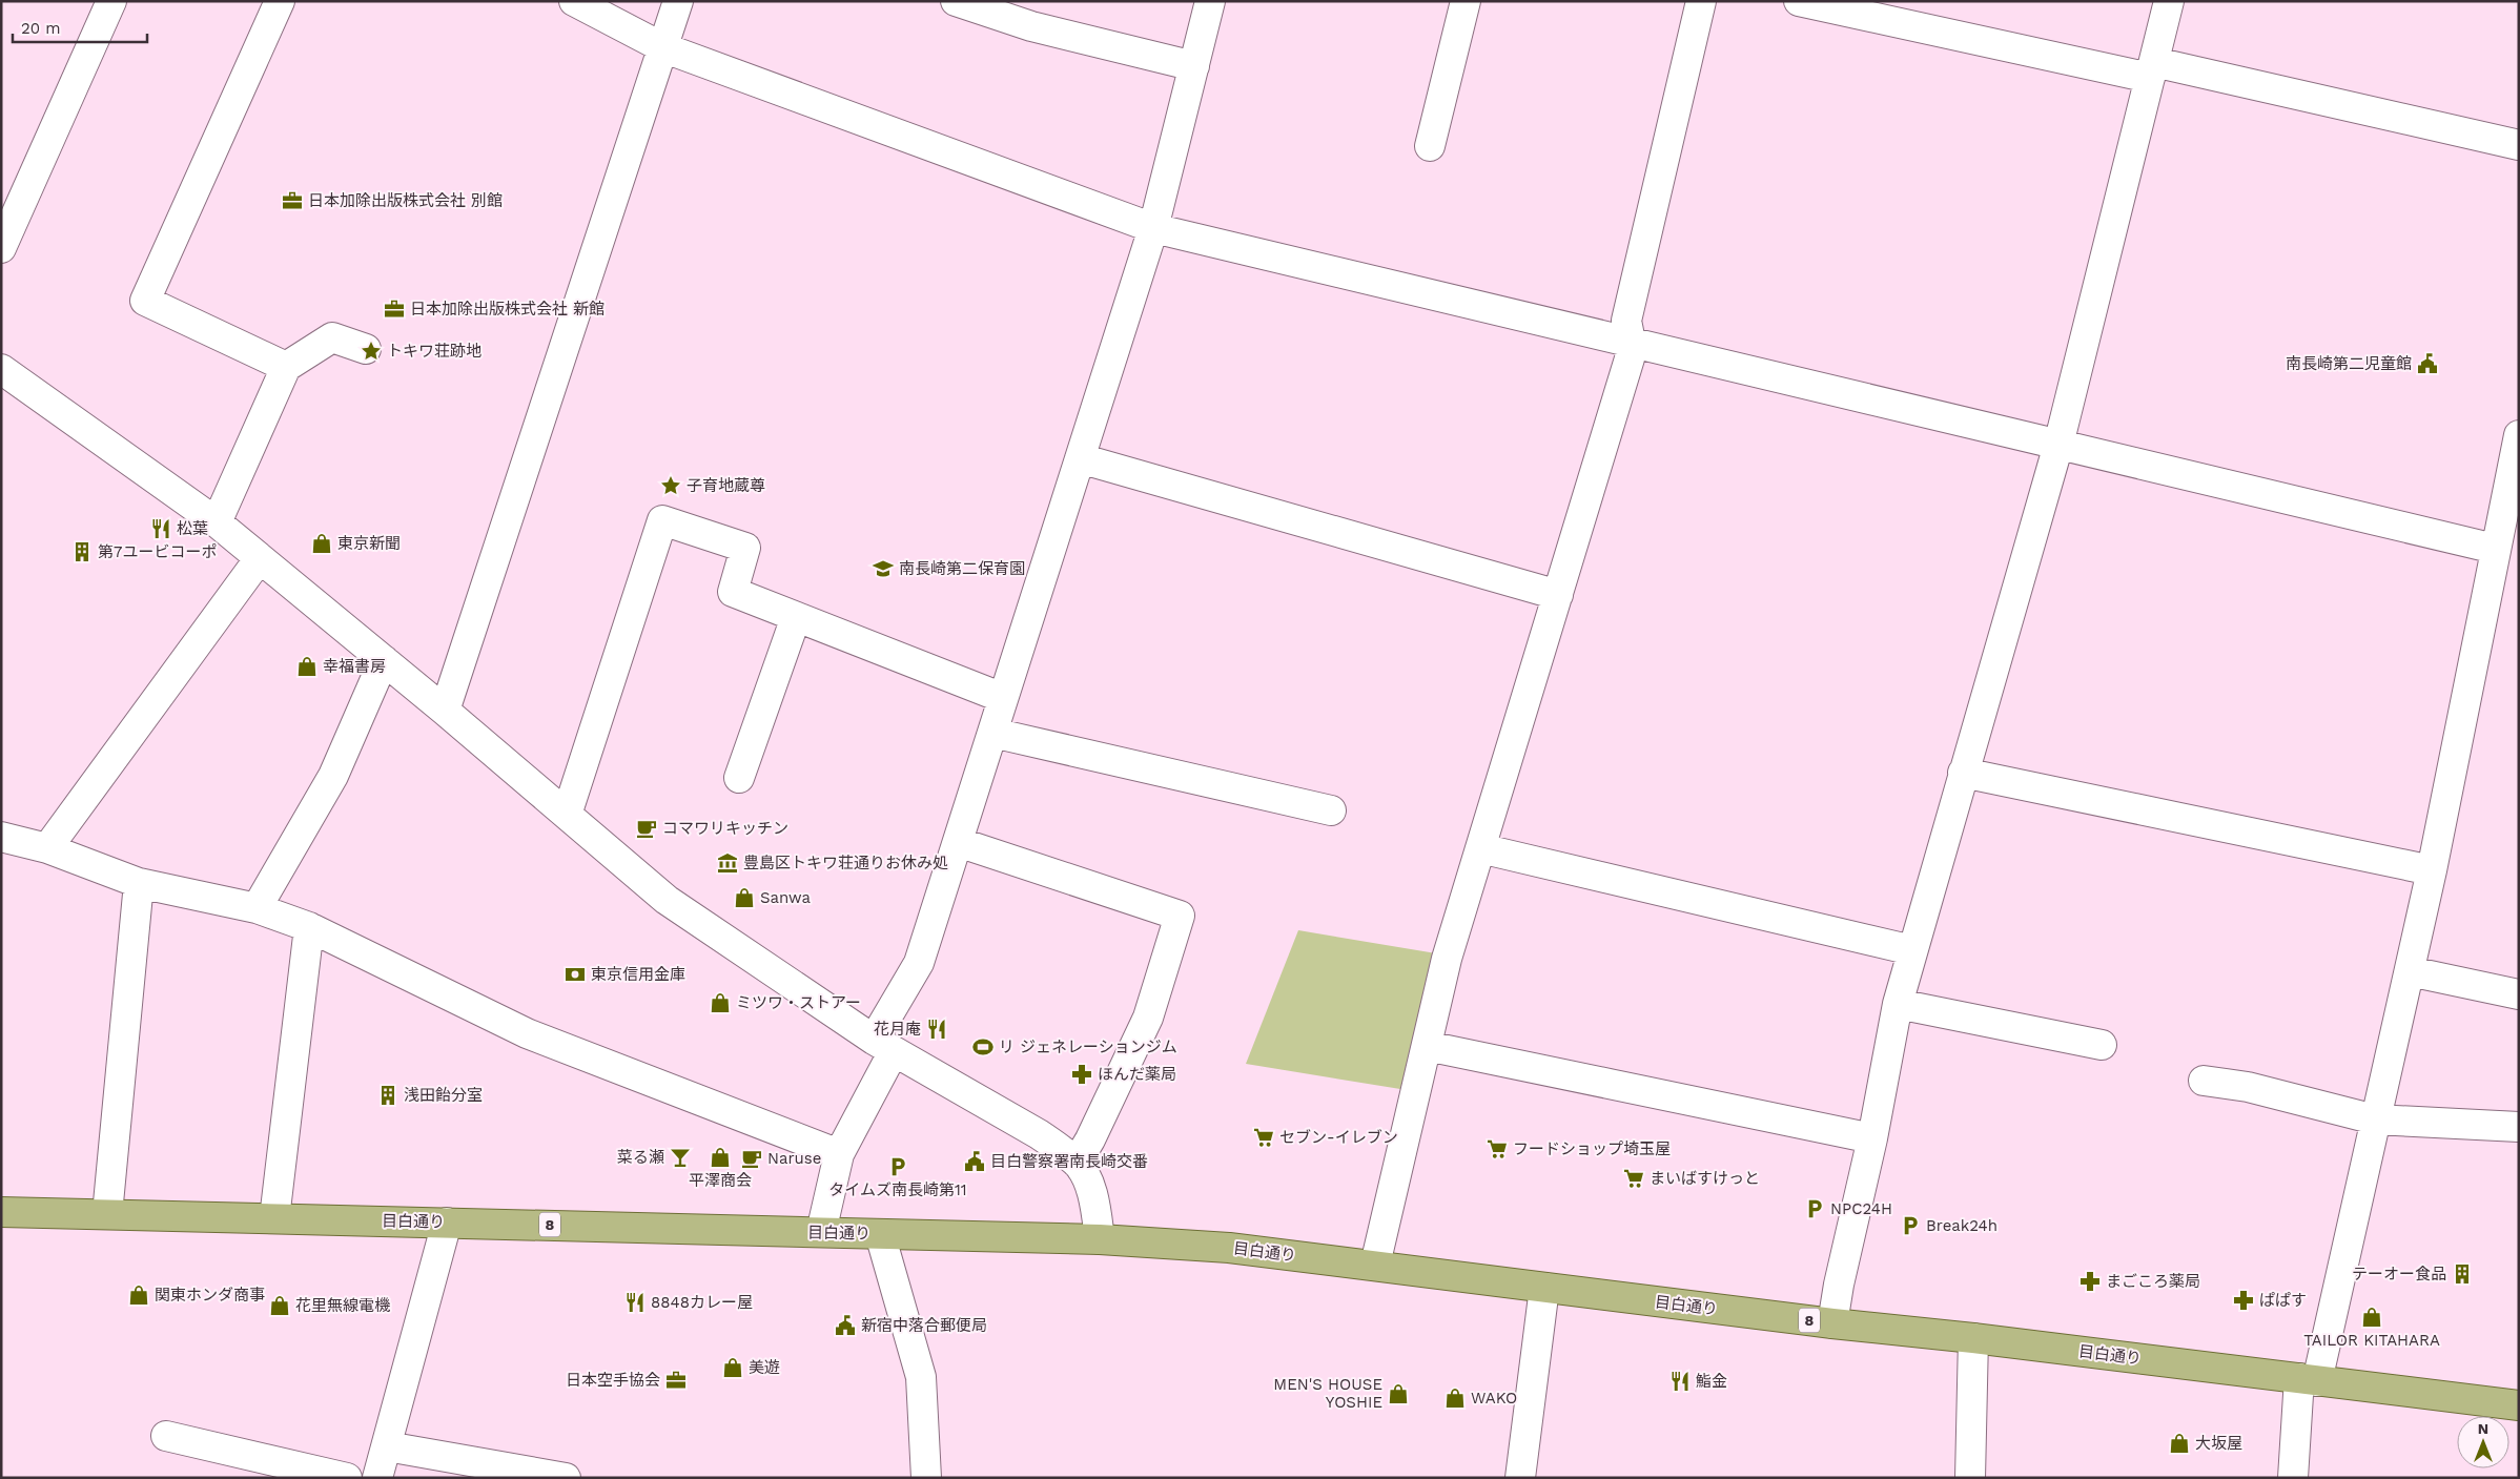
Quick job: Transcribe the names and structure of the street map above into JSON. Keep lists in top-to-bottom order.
{
  "streets": {
    "main road": ["目白通り", "8"]
  },
  "places": {
    "office": ["日本加除出版株式会社 別館", "日本加除出版株式会社 新館", "日本空手協会"],
    "place": ["トキワ荘跡地", "子育地蔵尊"],
    "public building": ["南長崎第二児童館", "目白警察署南長崎交番", "新宿中落合郵便局"],
    "restaurant": [
      "松葉",
      "花月庵",
      "8848カレー屋",
      "鮨金"
    ],
    "shop": [
      "東京新聞",
      "幸福書房",
      "Sanwa",
      "ミツワ・ストアー",
      "平澤商会",
      "関東ホンダ商事",
      "花里無線電機",
      "TAILOR KITAHARA",
      "美遊",
      "MEN'S HOUSE YOSHIE",
      "WAKO",
      "大坂屋"
    ],
    "building": ["第7ユービコーポ", "浅田飴分室", "テーオー食品"],
    "school or university": ["南長崎第二保育園"],
    "cafe": ["コマワリキッチン", "Naruse"],
    "museum": ["豊島区トキワ荘通りお休み処"],
    "bank": ["東京信用金庫"],
    "sports": ["リ ジェネレーションジム"],
    "pharmacy": ["ほんだ薬局", "まごころ薬局", "ぱぱす"],
    "supermarket": ["セブン-イレブン", "フードショップ埼玉屋", "まいばすけっと"],
    "bar": ["菜る瀬"],
    "parking": ["タイムズ南長崎第11", "NPC24H", "Break24h"]
  },
  "scale_bar": "20 m",
  "north": "top"
}
